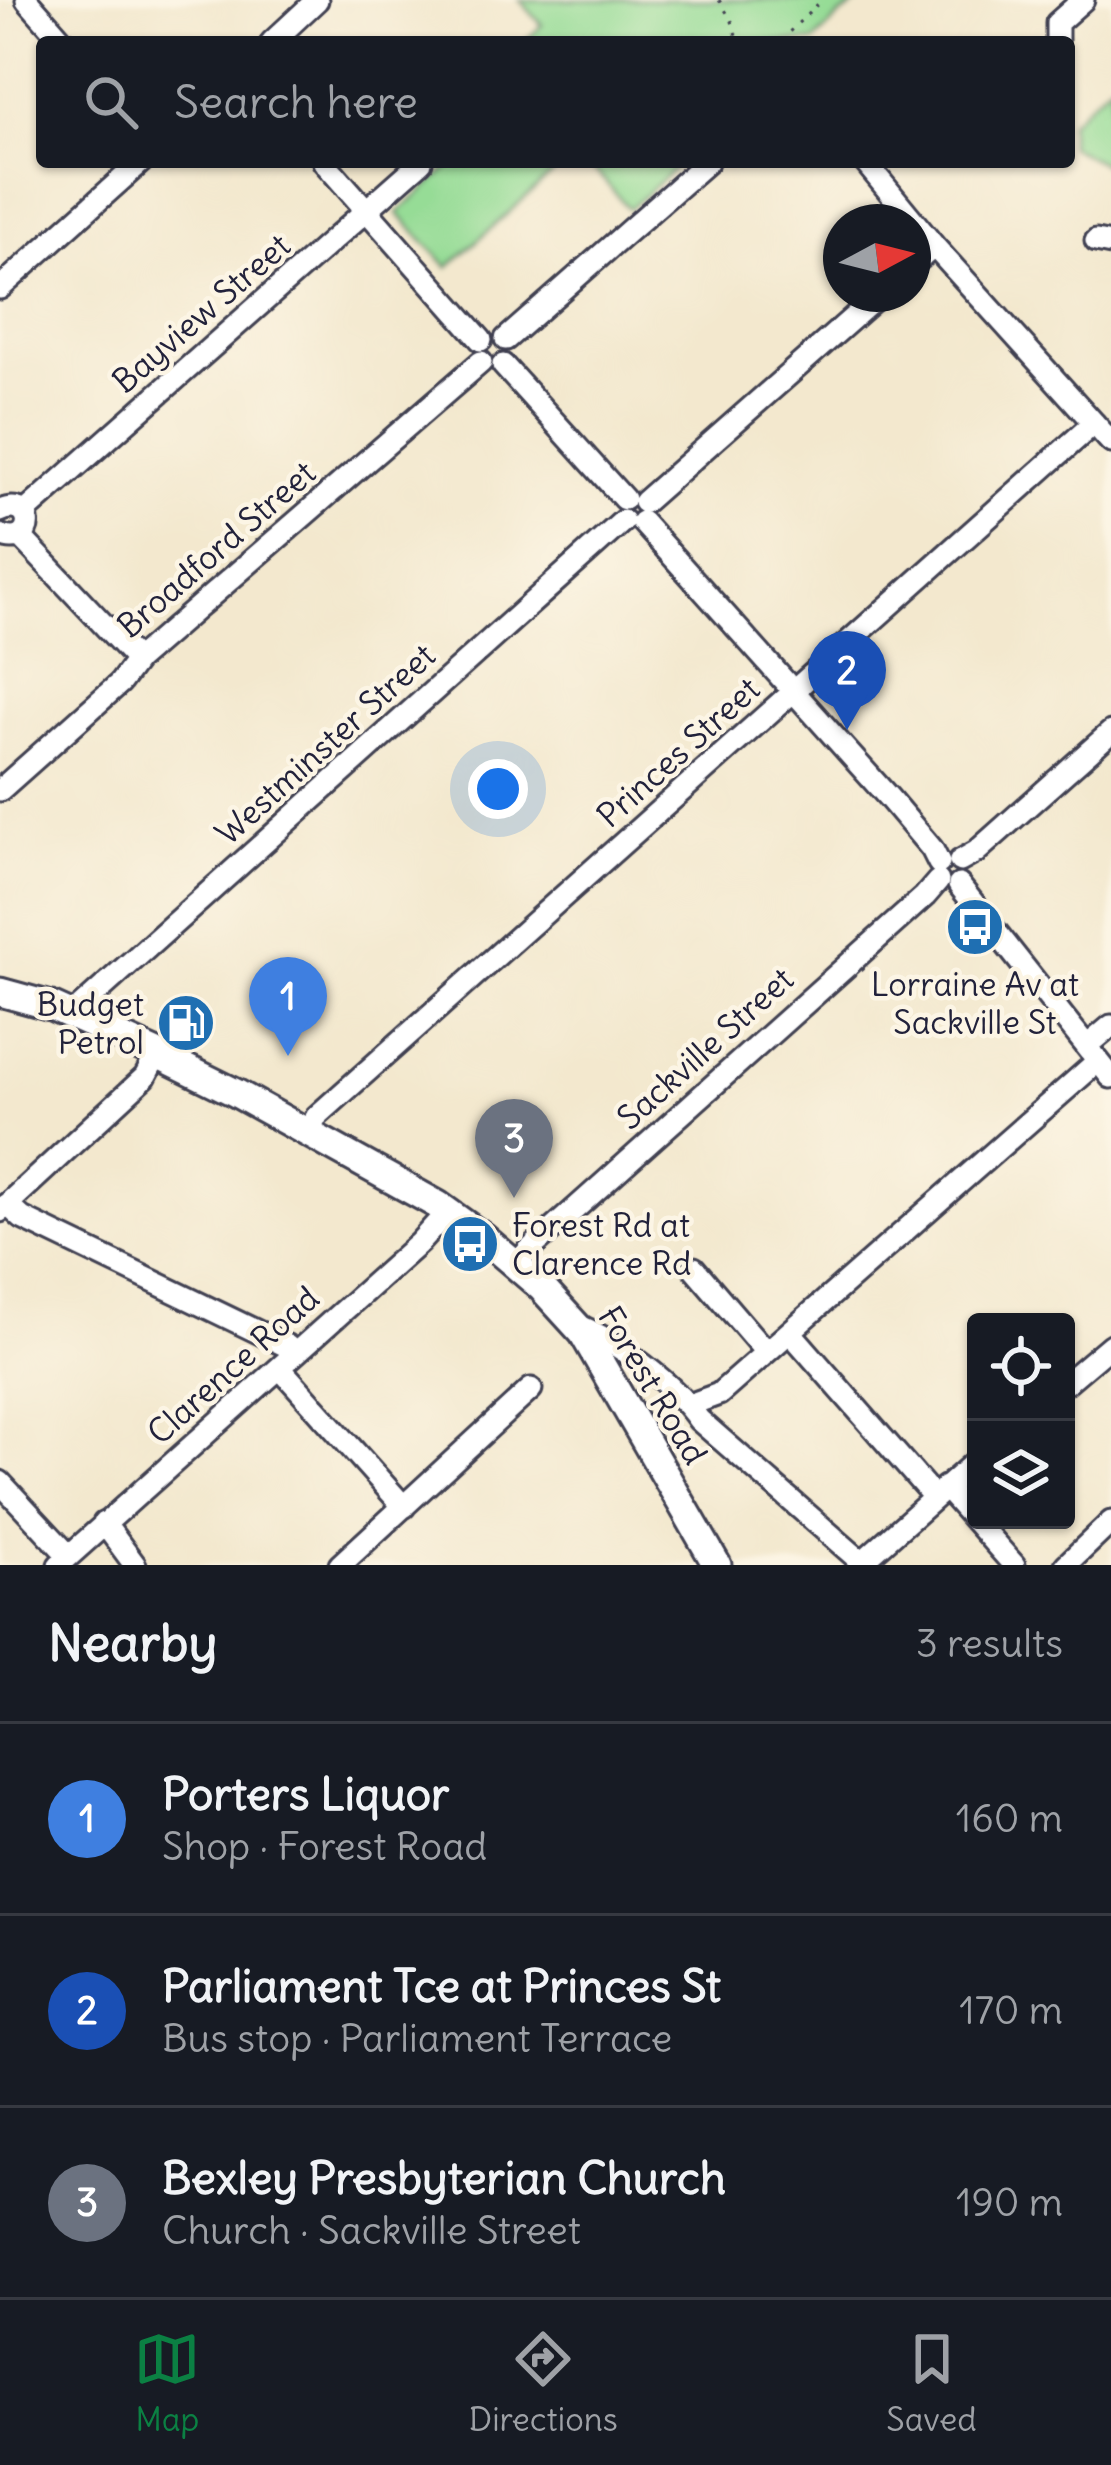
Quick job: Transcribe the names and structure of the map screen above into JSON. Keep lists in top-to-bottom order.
{
  "streets": {
    "main road": ["Forest Road"],
    "street": [
      "Bayview Street",
      "Broadford Street",
      "Westminster Street",
      "Princes Street",
      "Sackville Street",
      "Clarence Road"
    ]
  },
  "crossings": [
    ["Westminster Street", "Forest Road"],
    ["Princes Street", "Forest Road"],
    ["Sackville Street", "Forest Road"],
    ["Clarence Road", "Forest Road"]
  ],
  "places": {
    "bus stop": ["Lorraine Av at Sackville St", "Forest Rd at Clarence Rd"],
    "fuel station": ["Budget Petrol"]
  },
  "north": "right",
  "page": {
    "search": "Search here",
    "pins": ["2", "1", "3"],
    "heading": ["Nearby", "3 results"],
    "list": [
      {
        "mark": "1",
        "name": "Porters Liquor",
        "note": "Shop · Forest Road",
        "value": "160 m"
      },
      {
        "mark": "2",
        "name": "Parliament Tce at Princes St",
        "note": "Bus stop · Parliament Terrace",
        "value": "170 m"
      },
      {
        "mark": "3",
        "name": "Bexley Presbyterian Church",
        "note": "Church · Sackville Street",
        "value": "190 m"
      }
    ],
    "nav": ["Map", "Directions", "Saved"]
  }
}
